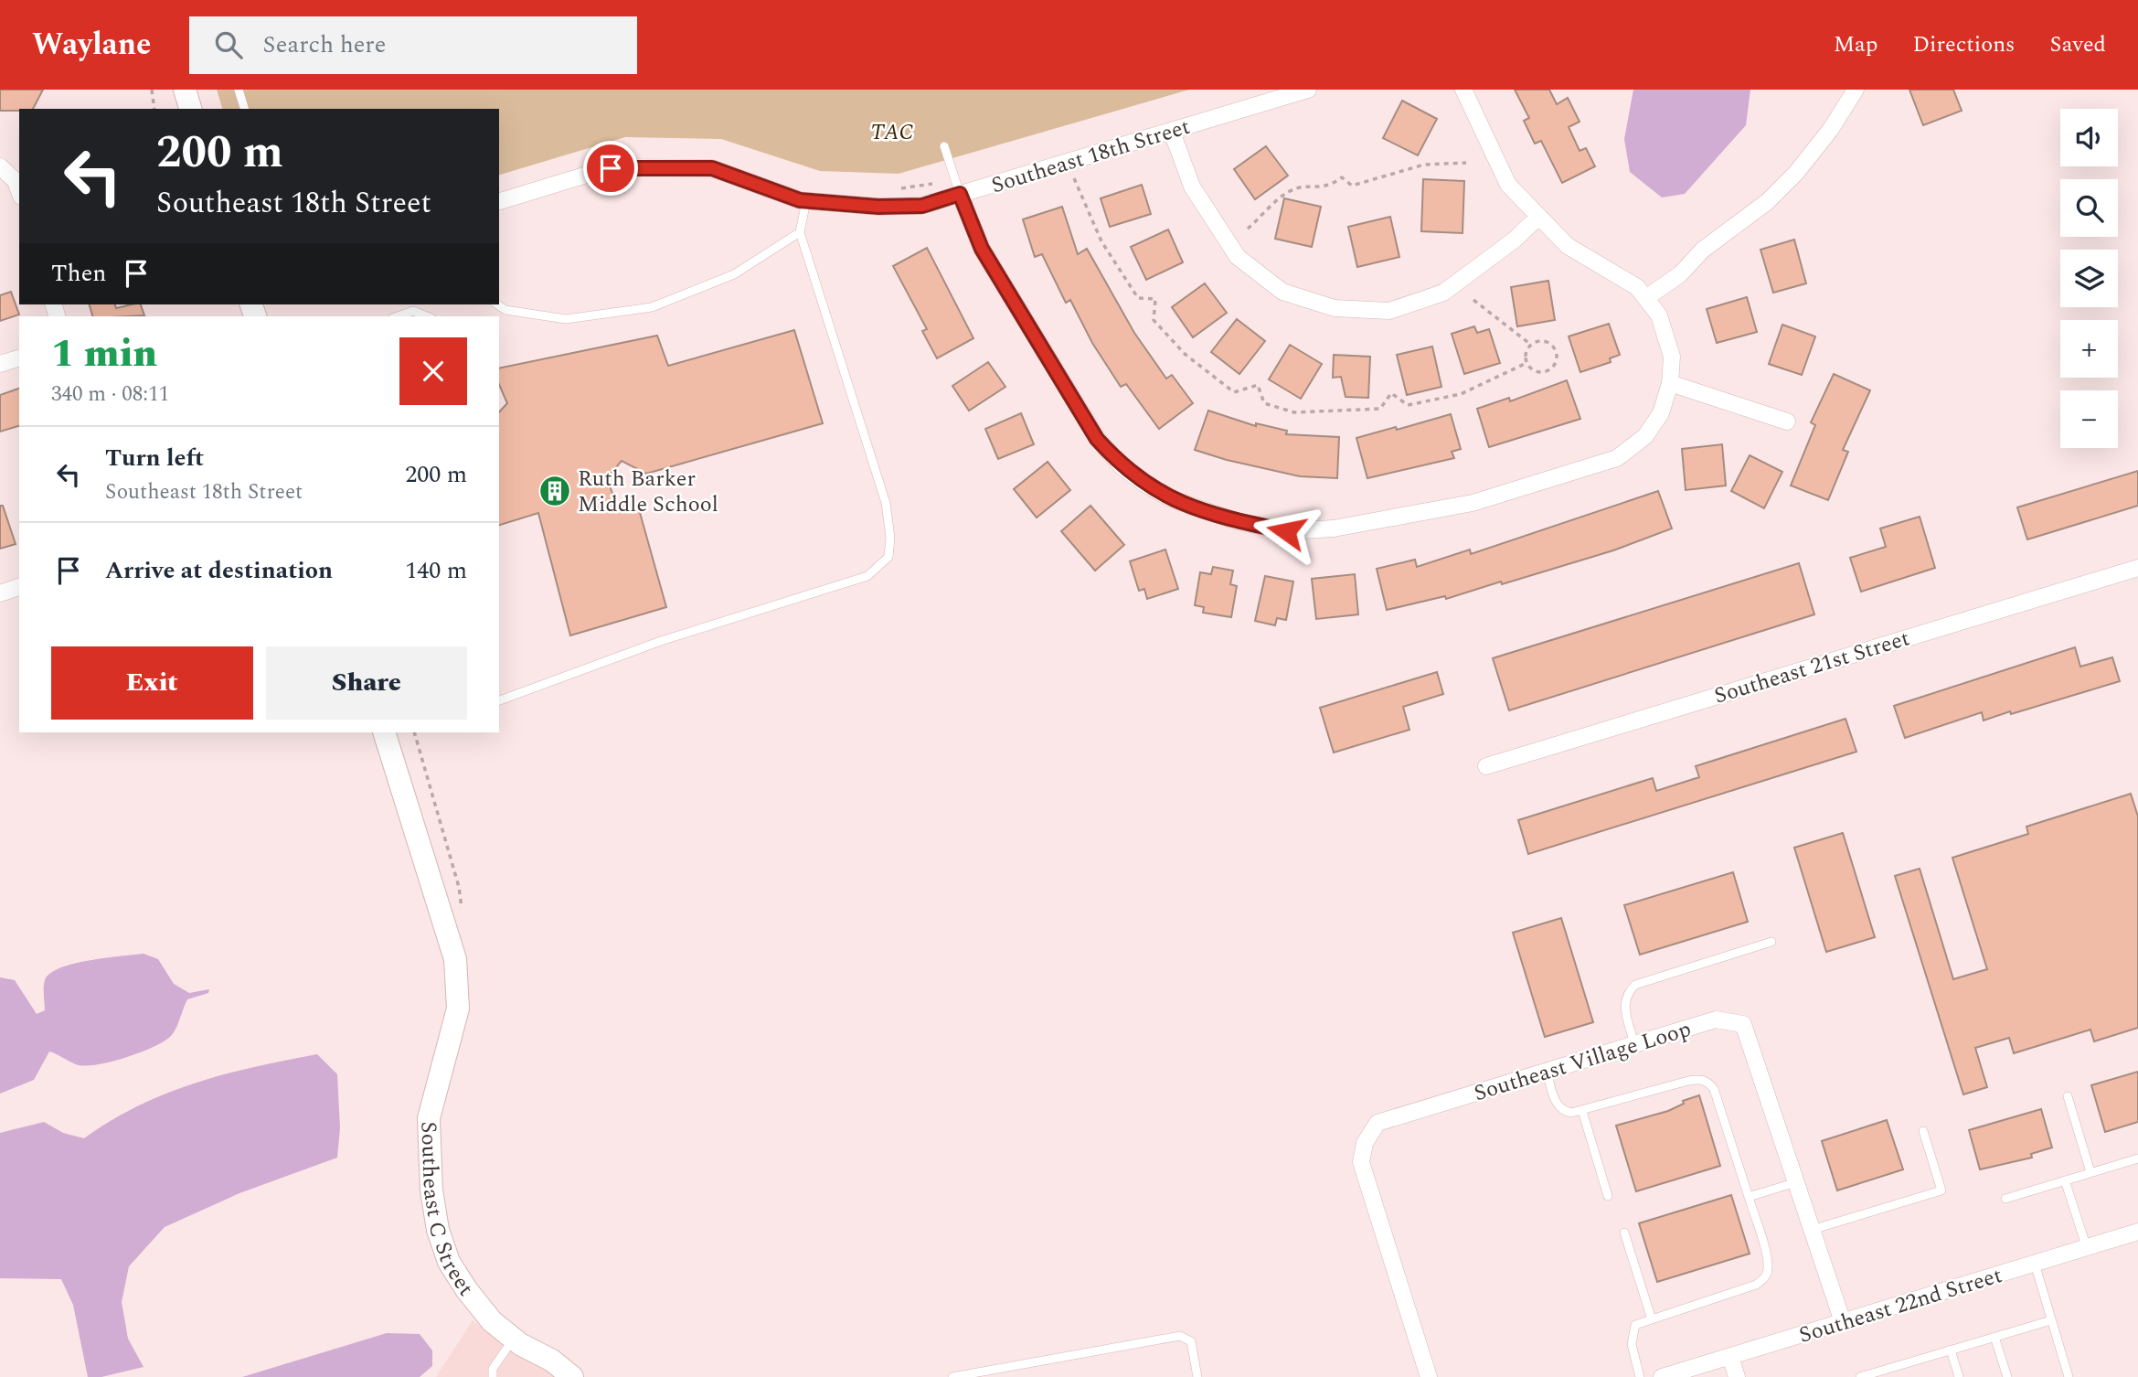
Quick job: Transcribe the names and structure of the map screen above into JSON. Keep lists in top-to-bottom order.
{
  "streets": {
    "street": [
      "Southeast 18th Street",
      "Southeast 21st Street",
      "Southeast Village Loop",
      "Southeast C Street",
      "Southeast 22nd Street"
    ]
  },
  "crossings": [
    ["Southeast Village Loop", "Southeast 22nd Street"]
  ],
  "parks": ["TAC"],
  "places": {
    "building": ["Ruth Barker Middle School"]
  },
  "page": {
    "header": "Waylane",
    "search": "Search here",
    "nav": ["Map", "Directions", "Saved"],
    "map_buttons": ["+", "−"],
    "turn": ["200 m", "Southeast 18th Street"],
    "then": "Then",
    "heading": ["1 min", "340 m · 08:11"],
    "list": [
      {
        "name": "Turn left",
        "note": "Southeast 18th Street",
        "value": "200 m"
      },
      {
        "name": "Arrive at destination",
        "value": "140 m"
      }
    ],
    "buttons": ["Exit", "Share"]
  }
}
